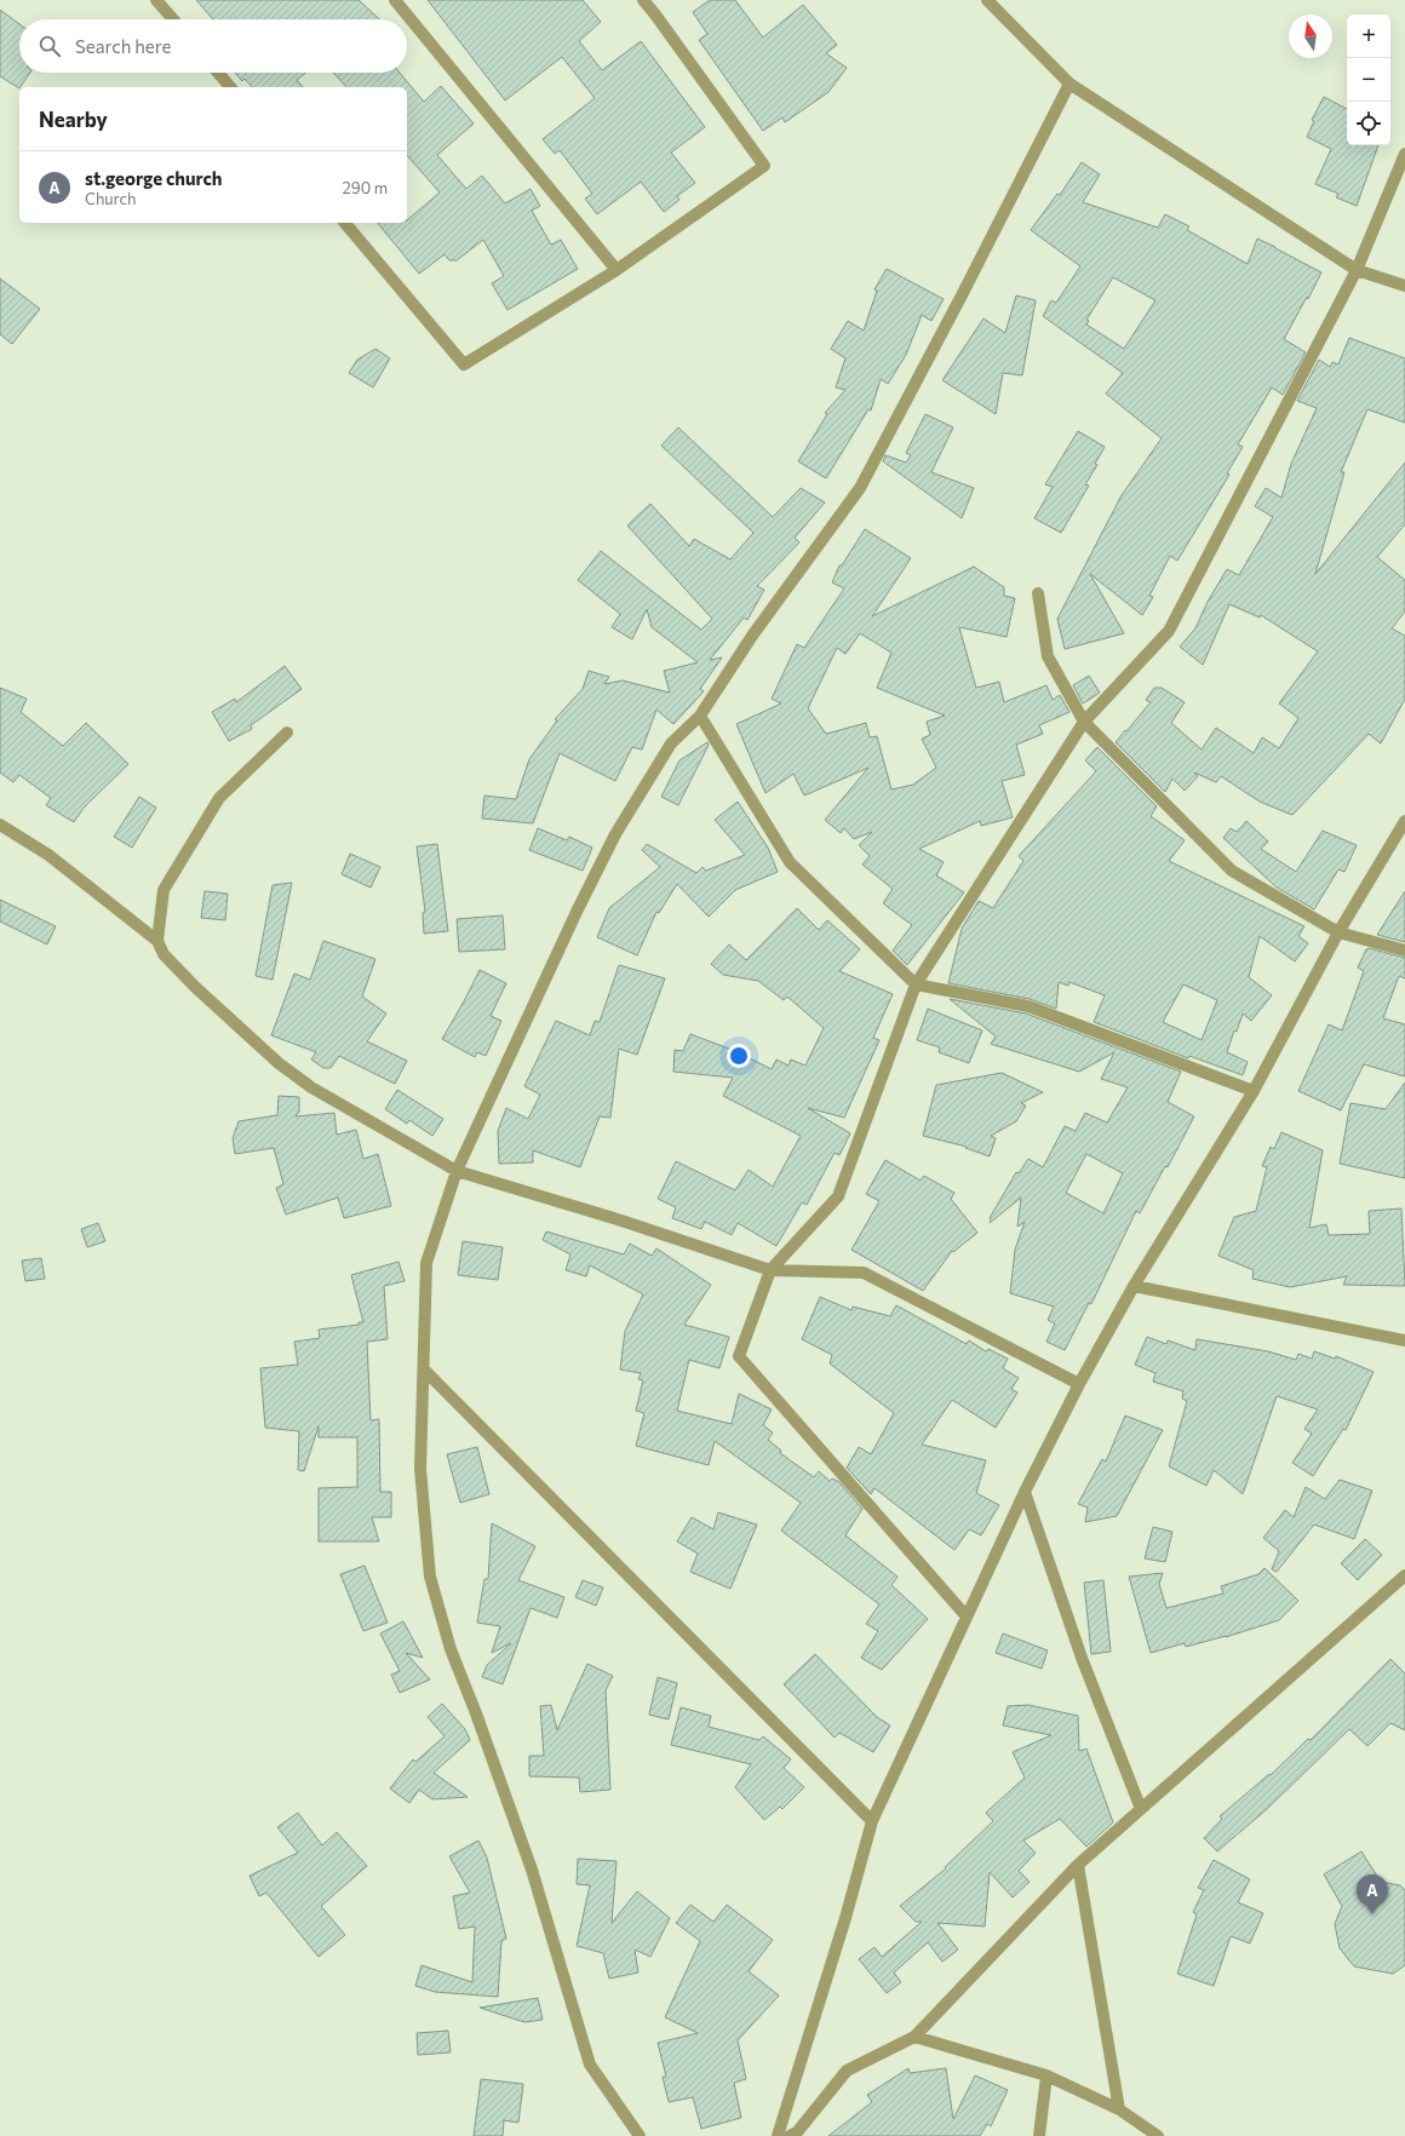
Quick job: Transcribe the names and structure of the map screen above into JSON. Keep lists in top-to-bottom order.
{
  "north": "top",
  "page": {
    "map_buttons": ["+", "−"],
    "search": "Search here",
    "heading": "Nearby",
    "list": [
      {
        "mark": "A",
        "name": "st.george church",
        "note": "Church",
        "value": "290 m"
      }
    ],
    "pins": "A"
  }
}
